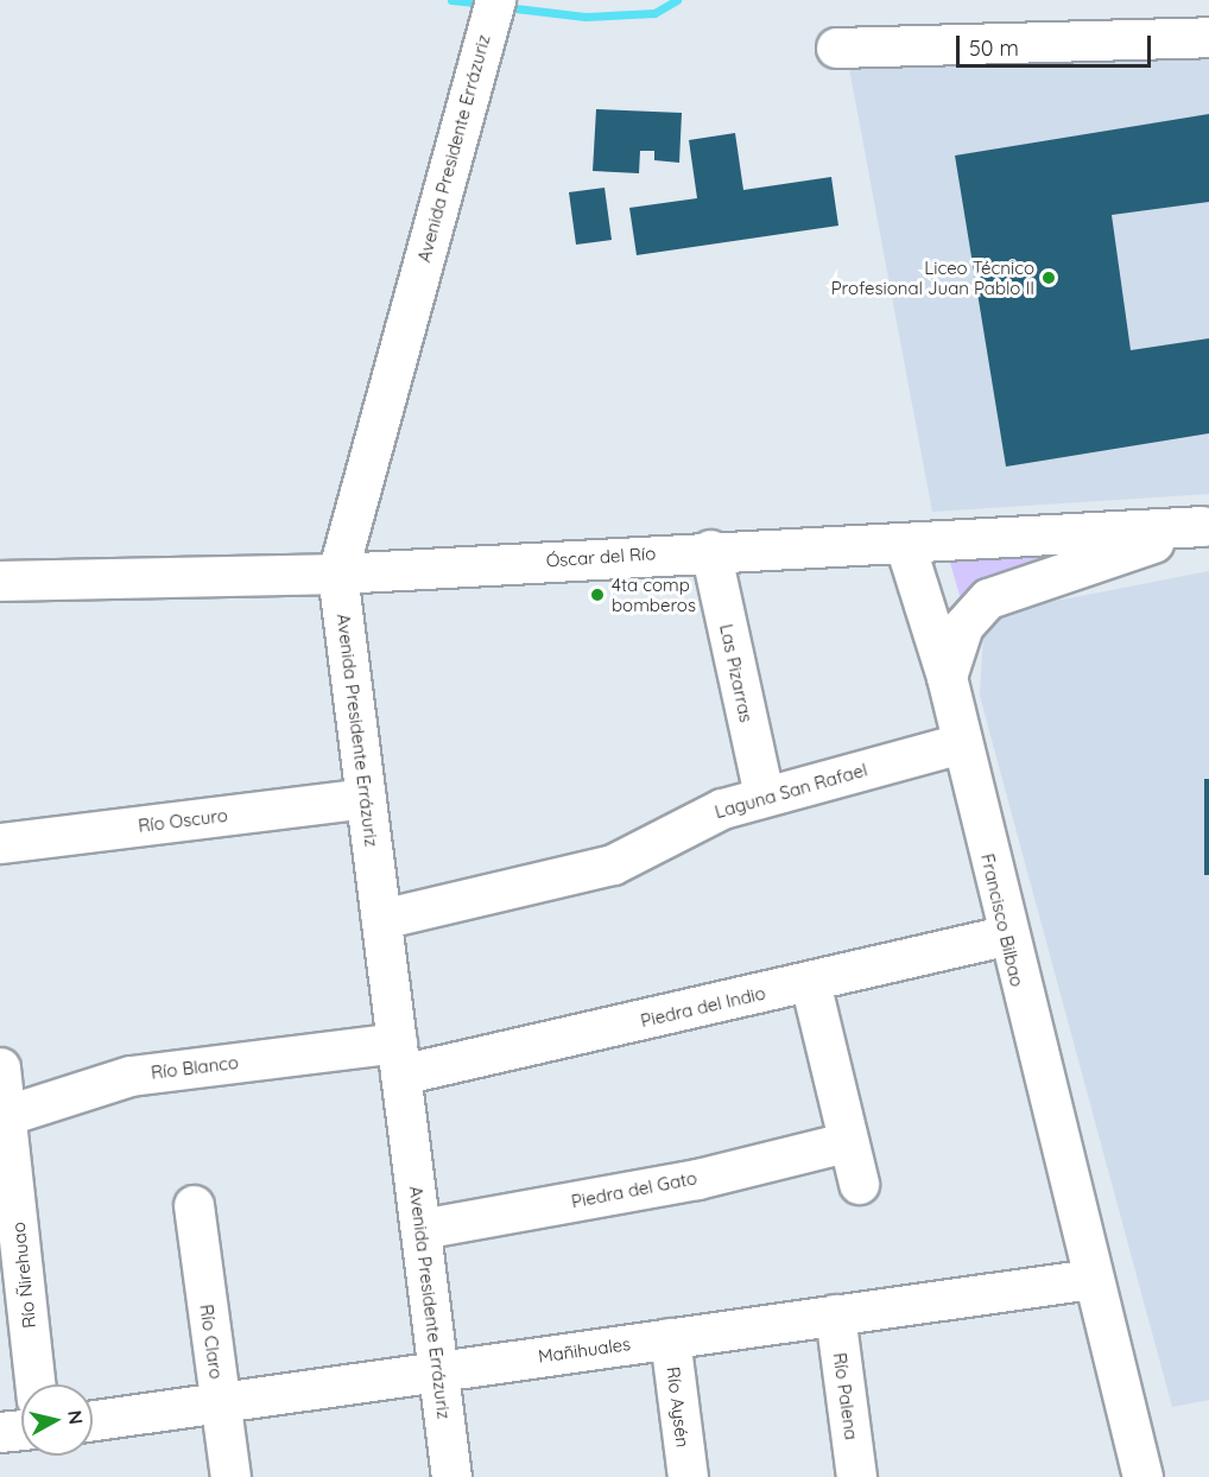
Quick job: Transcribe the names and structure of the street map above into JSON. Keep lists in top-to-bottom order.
{
  "streets": {
    "street": [
      "Avenida Presidente Errázuriz",
      "Óscar del Río",
      "Las Pizarras",
      "Laguna San Rafael",
      "Río Oscuro",
      "Francisco Bilbao",
      "Piedra del Indio",
      "Río Blanco",
      "Piedra del Gato",
      "Río Ñirehuao",
      "Río Claro",
      "Mañihuales",
      "Río Palena",
      "Río Aysén"
    ]
  },
  "crossings": [
    ["Avenida Presidente Errázuriz", "Óscar del Río"],
    ["Avenida Presidente Errázuriz", "Laguna San Rafael"],
    ["Avenida Presidente Errázuriz", "Río Oscuro"],
    ["Avenida Presidente Errázuriz", "Piedra del Indio"],
    ["Avenida Presidente Errázuriz", "Río Blanco"],
    ["Avenida Presidente Errázuriz", "Piedra del Gato"],
    ["Avenida Presidente Errázuriz", "Mañihuales"],
    ["Óscar del Río", "Las Pizarras"],
    ["Óscar del Río", "Francisco Bilbao"],
    ["Las Pizarras", "Laguna San Rafael"],
    ["Laguna San Rafael", "Francisco Bilbao"],
    ["Francisco Bilbao", "Piedra del Indio"],
    ["Francisco Bilbao", "Mañihuales"],
    ["Piedra del Indio", "Río Blanco"],
    ["Río Blanco", "Río Ñirehuao"],
    ["Río Claro", "Mañihuales"],
    ["Mañihuales", "Río Palena"],
    ["Mañihuales", "Río Aysén"]
  ],
  "places": ["Liceo Técnico Profesional Juan Pablo II", "4ta comp bomberos"],
  "scale_bar": "50 m",
  "north": "right"
}
